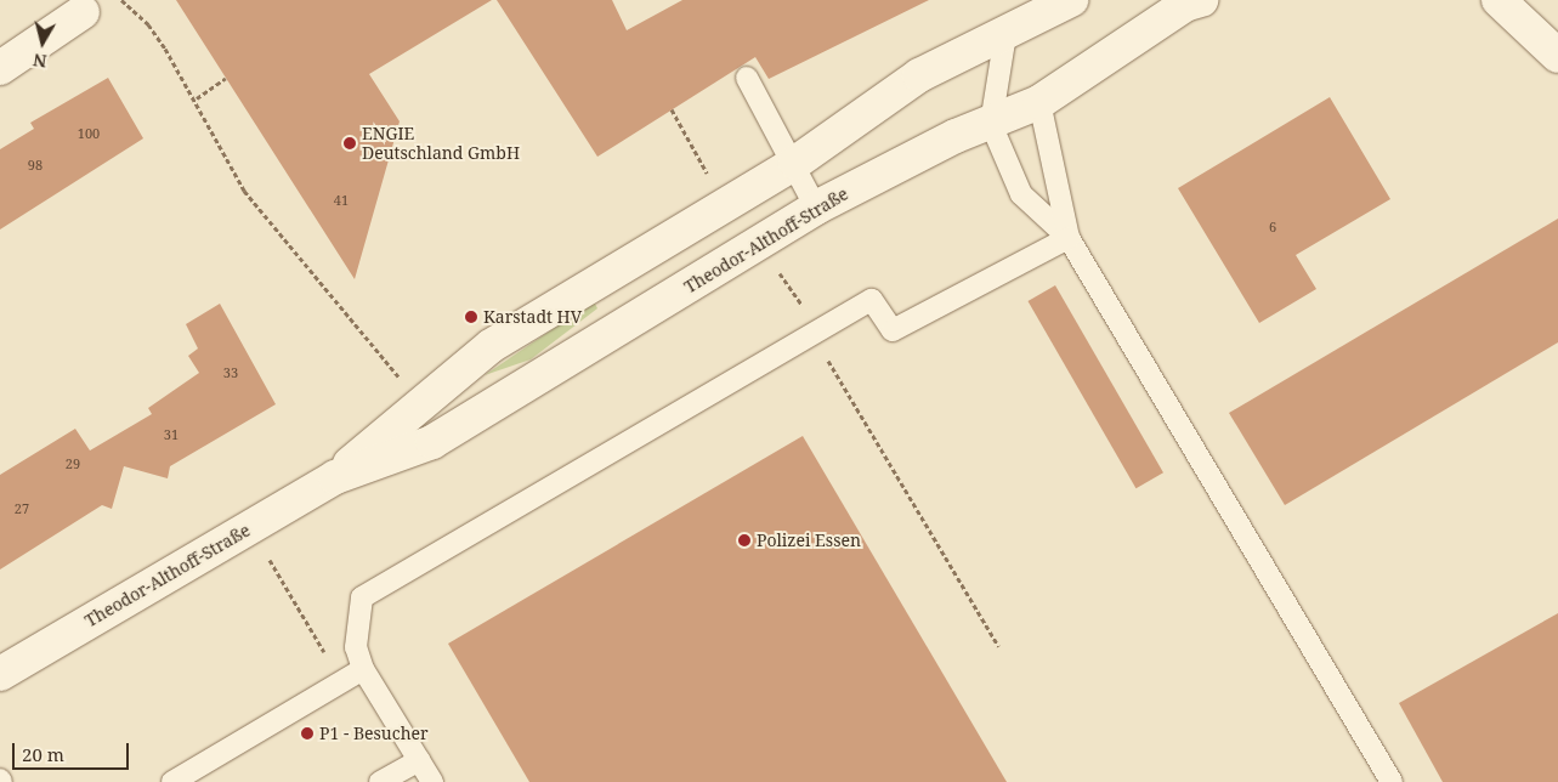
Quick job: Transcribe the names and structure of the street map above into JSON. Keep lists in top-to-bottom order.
{
  "streets": {
    "street": ["Theodor-Althoff-Straße"]
  },
  "places": [
    "ENGIE Deutschland GmbH",
    "Karstadt HV",
    "Polizei Essen",
    "P1 - Besucher"
  ],
  "house_numbers": [
    "100",
    "98",
    "41",
    "6",
    "33",
    "31",
    "29",
    "27"
  ],
  "scale_bar": "20 m",
  "north": "bottom"
}
